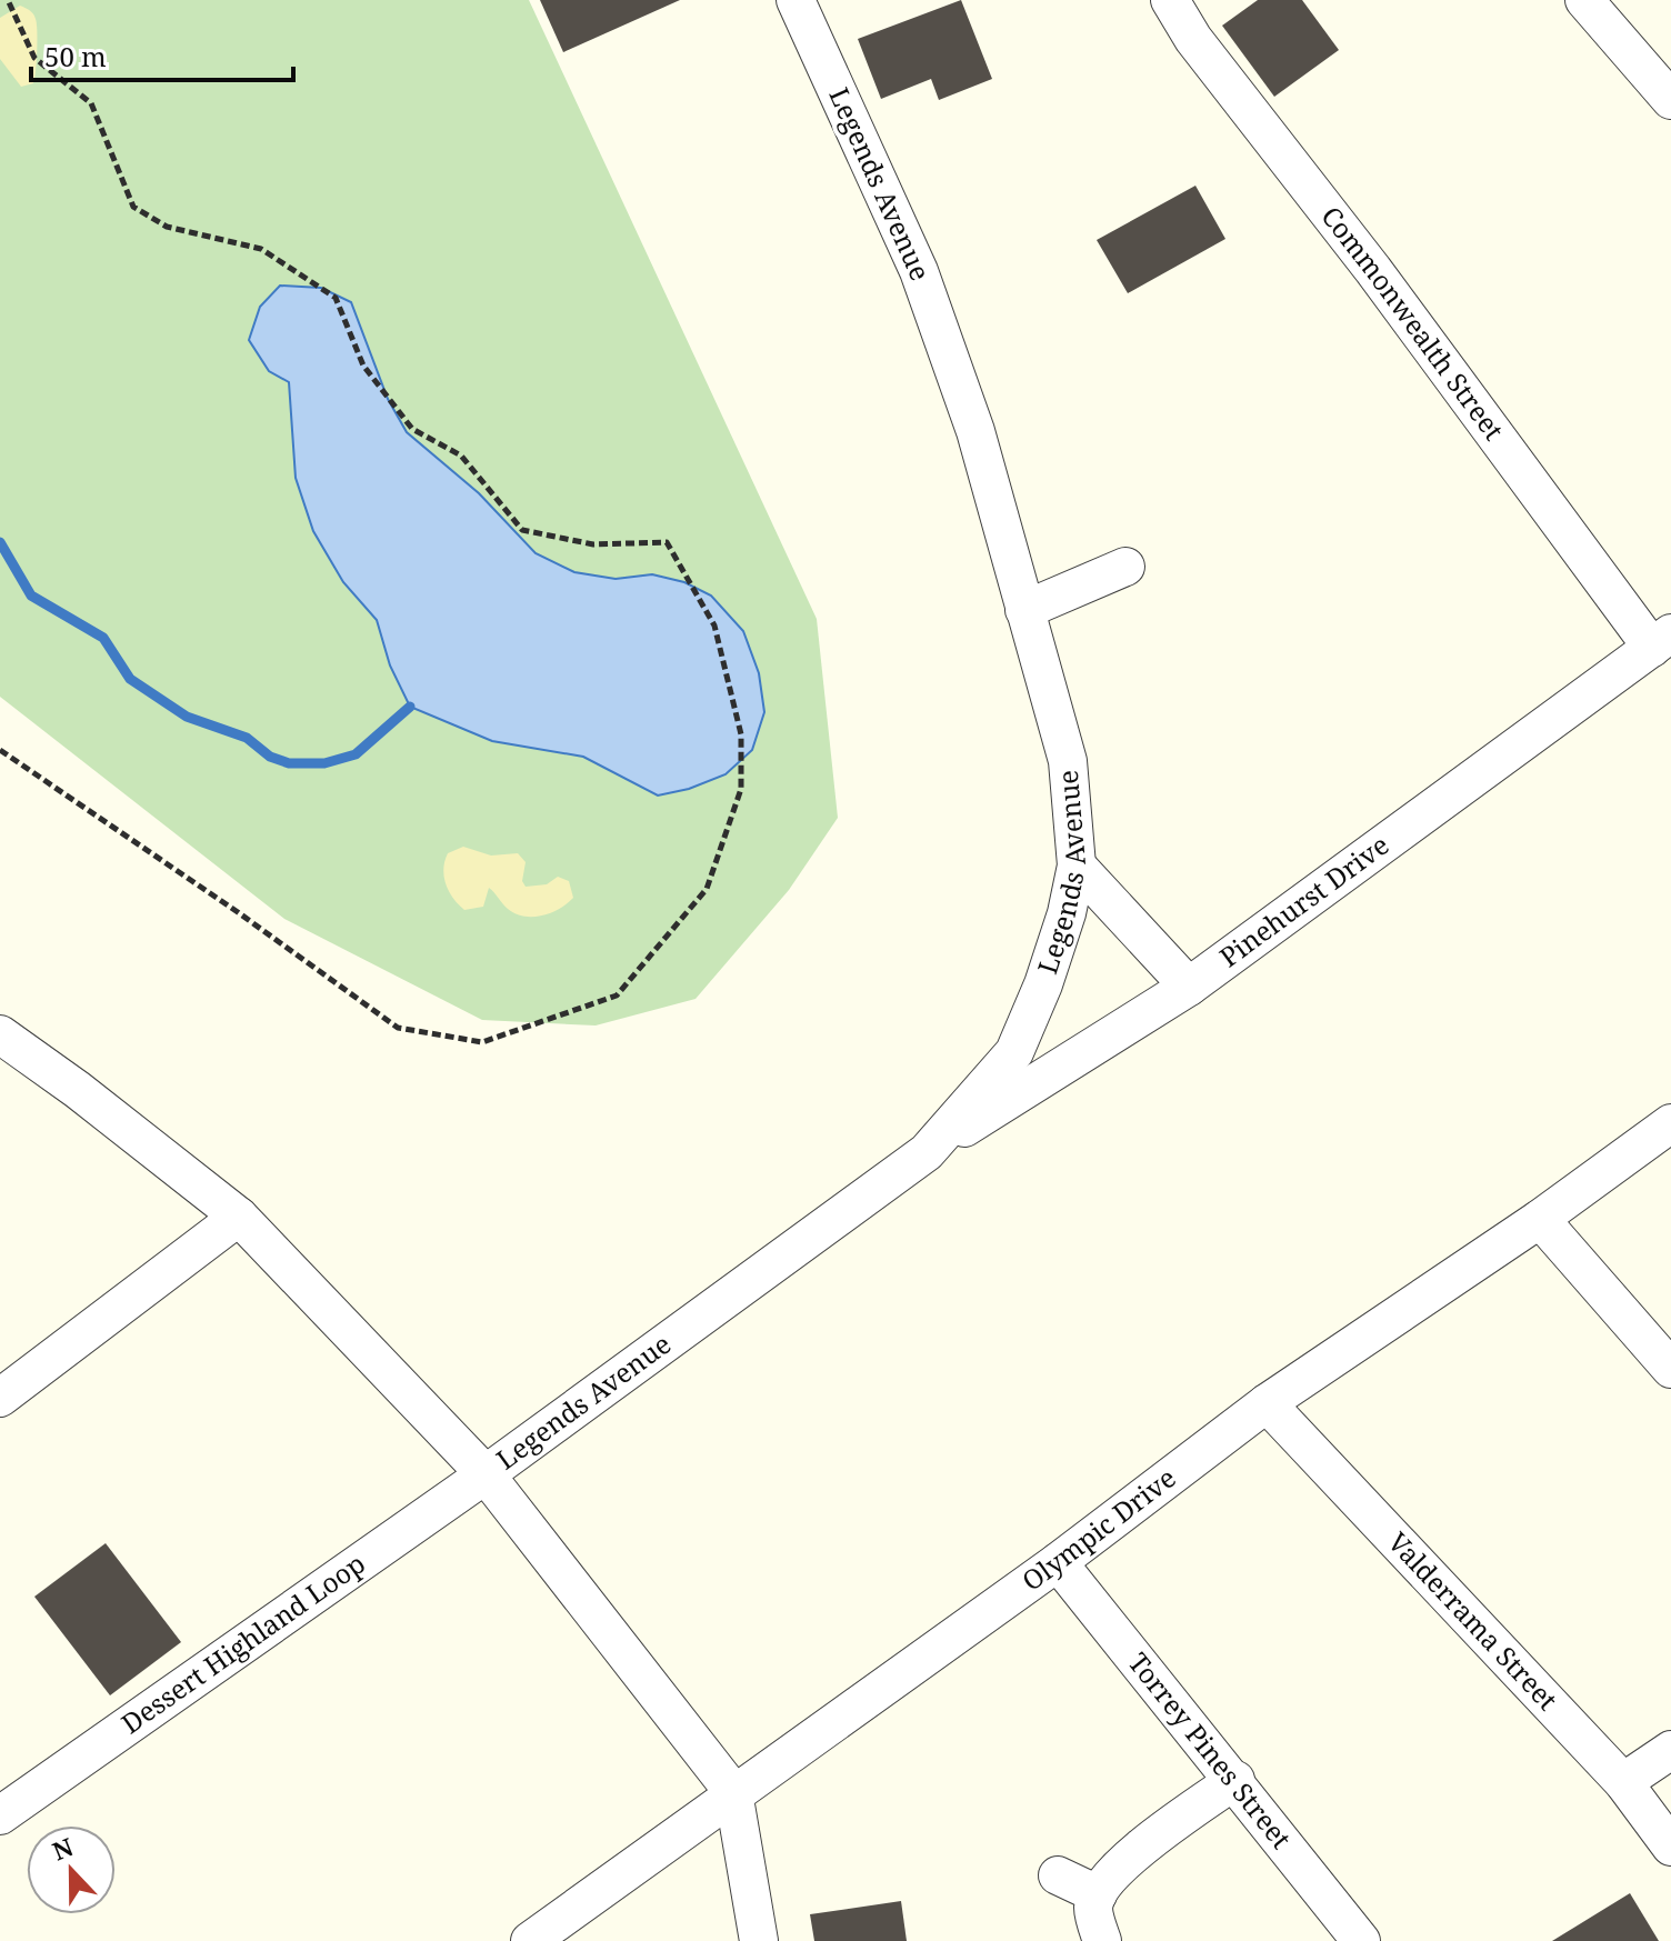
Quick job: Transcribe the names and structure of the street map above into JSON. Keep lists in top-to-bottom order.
{
  "streets": {
    "street": [
      "Legends Avenue",
      "Commonwealth Street",
      "Pinehurst Drive",
      "Olympic Drive",
      "Valderrama Street",
      "Dessert Highland Loop",
      "Torrey Pines Street"
    ]
  },
  "crossings": [
    ["Legends Avenue", "Pinehurst Drive"],
    ["Legends Avenue", "Olympic Drive"],
    ["Legends Avenue", "Dessert Highland Loop"],
    ["Commonwealth Street", "Pinehurst Drive"],
    ["Olympic Drive", "Valderrama Street"],
    ["Olympic Drive", "Torrey Pines Street"]
  ],
  "scale_bar": "50 m",
  "north": "top"
}
